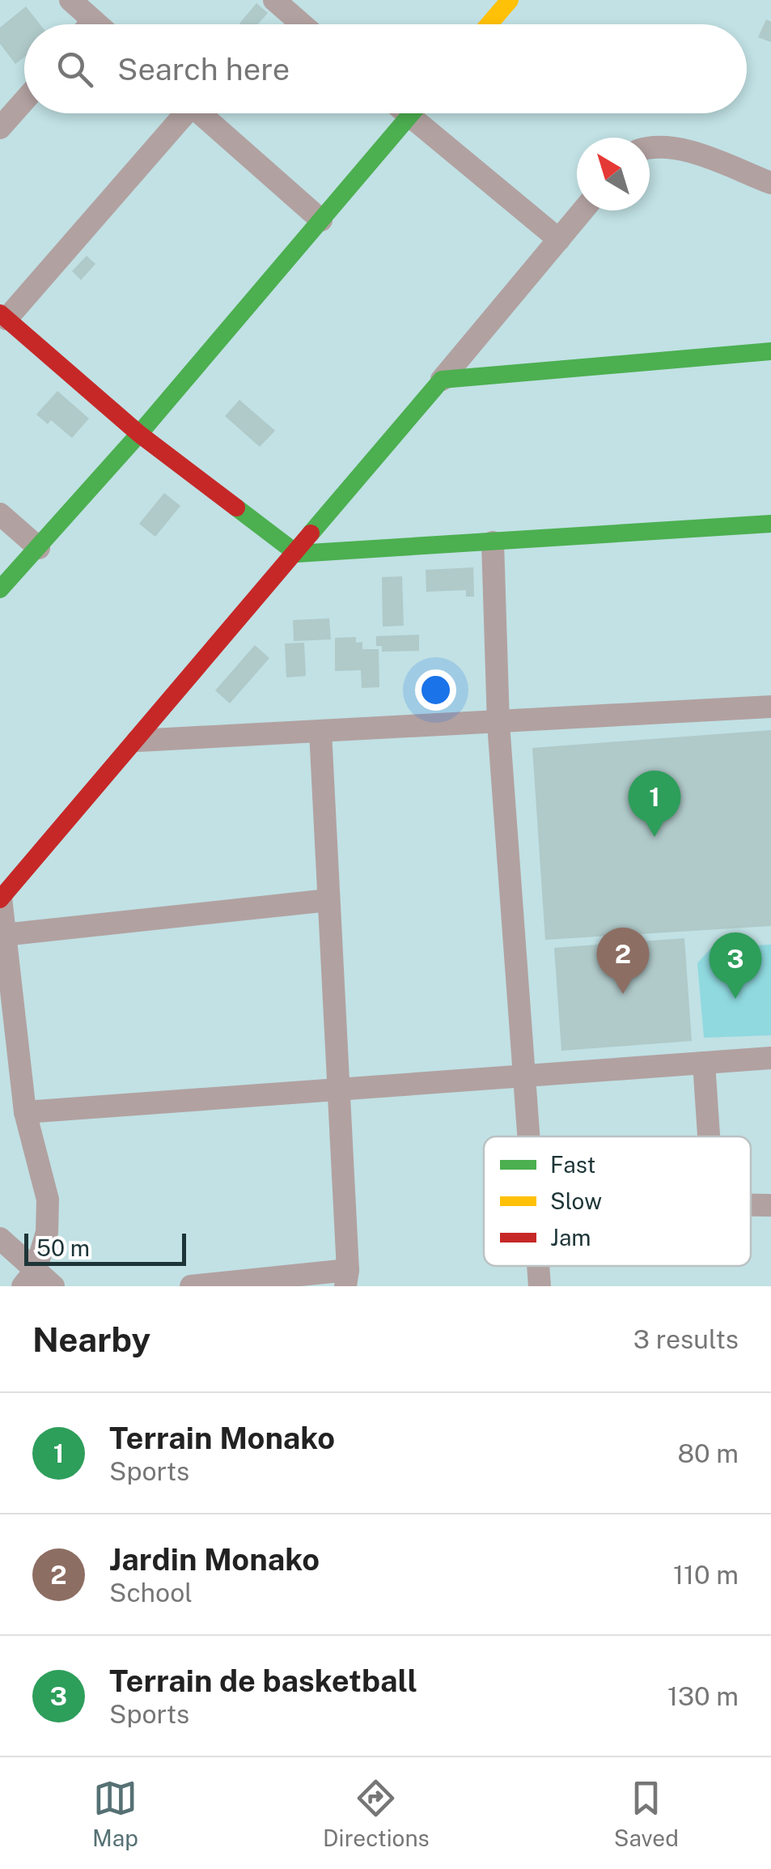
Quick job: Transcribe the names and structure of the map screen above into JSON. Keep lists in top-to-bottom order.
{
  "legend": ["Fast", "Slow", "Jam"],
  "scale_bar": "50 m",
  "north": "top left",
  "page": {
    "search": "Search here",
    "pins": ["1", "2", "3"],
    "scale": "50 m",
    "heading": ["Nearby", "3 results"],
    "list": [
      {
        "mark": "1",
        "name": "Terrain Monako",
        "note": "Sports",
        "value": "80 m"
      },
      {
        "mark": "2",
        "name": "Jardin Monako",
        "note": "School",
        "value": "110 m"
      },
      {
        "mark": "3",
        "name": "Terrain de basketball",
        "note": "Sports",
        "value": "130 m"
      }
    ],
    "nav": ["Map", "Directions", "Saved"]
  }
}
